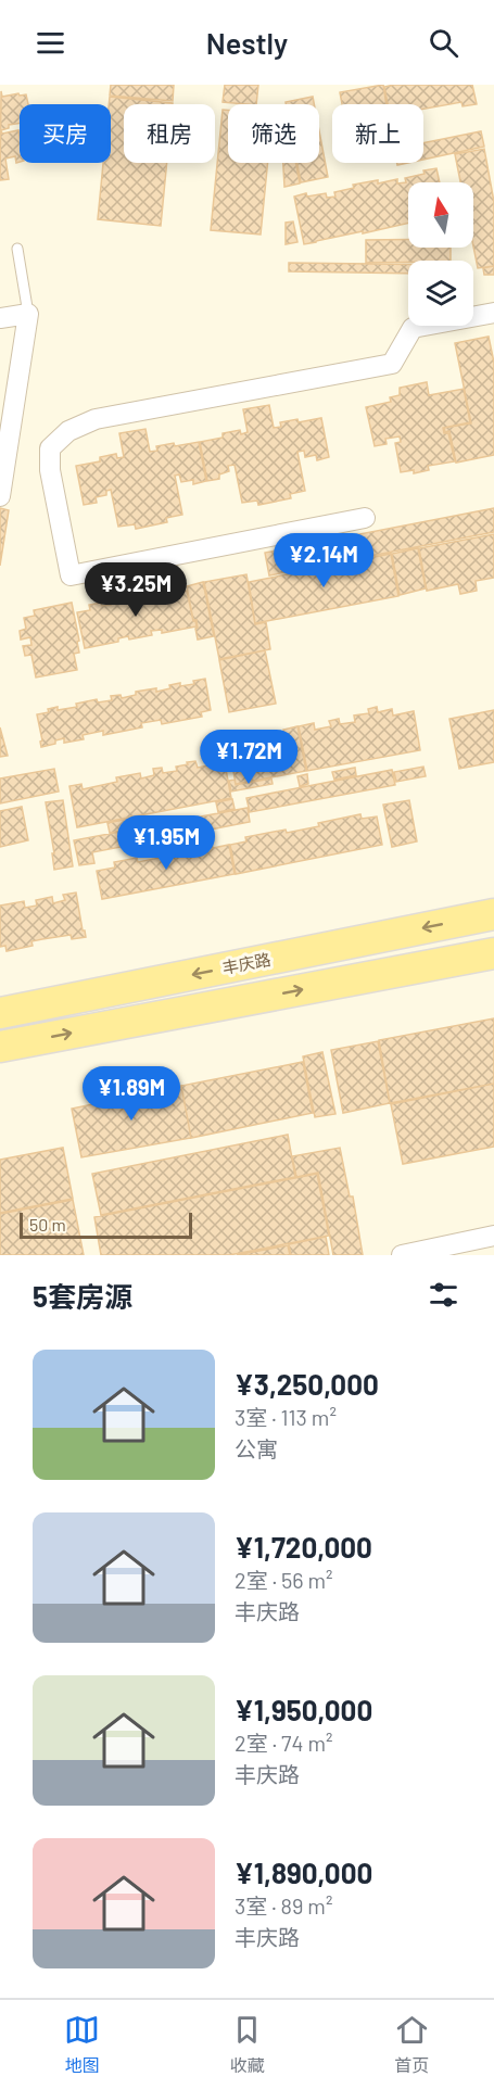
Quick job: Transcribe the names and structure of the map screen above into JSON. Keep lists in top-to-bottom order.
{
  "streets": {
    "main road": ["丰庆路"]
  },
  "scale_bar": "50 m",
  "north": "top",
  "page": {
    "header": "Nestly",
    "chip": [
      "买房",
      "租房",
      "筛选",
      "新上"
    ],
    "price": [
      "¥2.14M",
      "¥3.25M",
      "¥1.72M",
      "¥1.95M",
      "¥1.89M"
    ],
    "scale": "50 m",
    "heading": "5套房源",
    "list": [
      {
        "name": "¥3,250,000",
        "note": "3室 · 113 m² · 公寓"
      },
      {
        "name": "¥1,720,000",
        "note": "2室 · 56 m² · 丰庆路"
      },
      {
        "name": "¥1,950,000",
        "note": "2室 · 74 m² · 丰庆路"
      },
      {
        "name": "¥1,890,000",
        "note": "3室 · 89 m² · 丰庆路"
      }
    ],
    "tabs": ["地图", "收藏", "首页"]
  }
}
